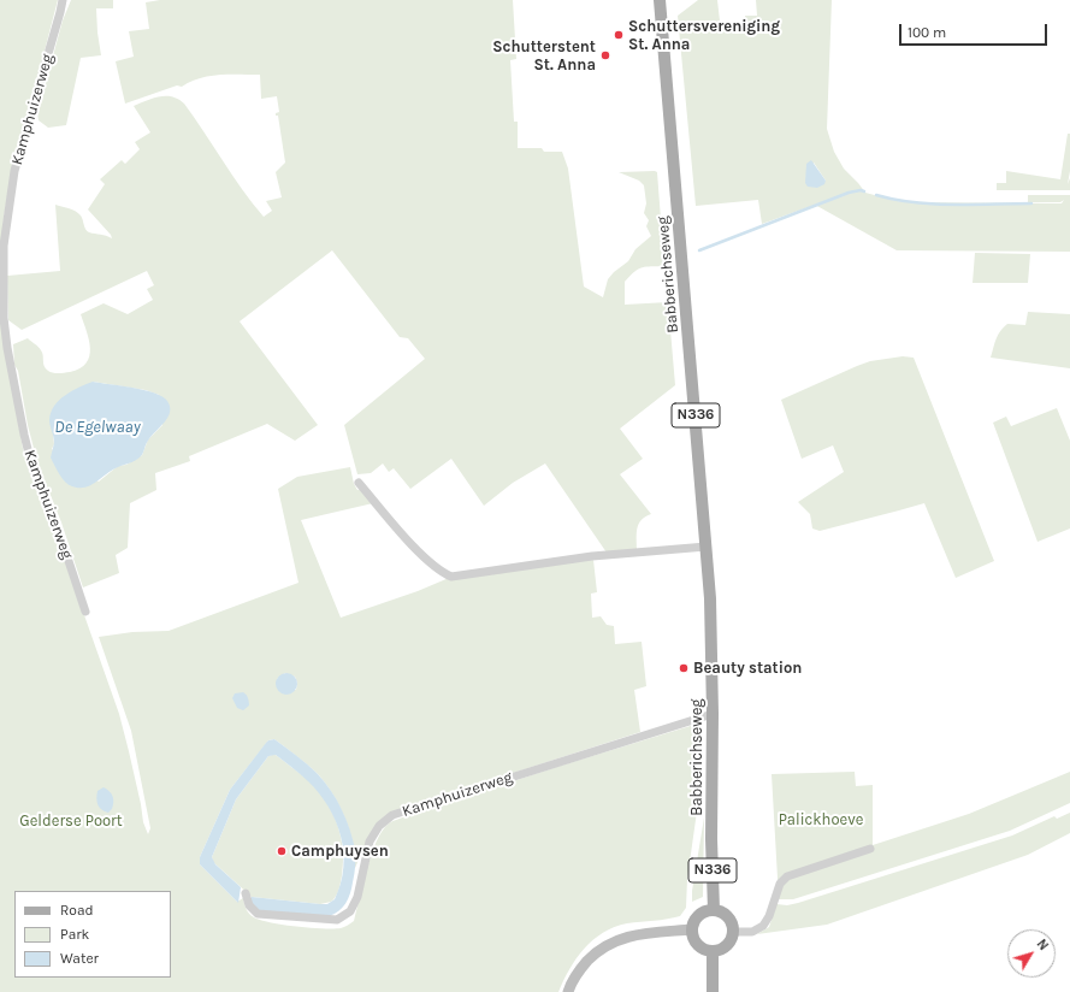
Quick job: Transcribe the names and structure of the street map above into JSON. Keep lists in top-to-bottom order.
{
  "streets": {
    "main road": ["Babberichseweg", "N336"],
    "street": ["Kamphuizerweg"]
  },
  "crossings": [
    ["Kamphuizerweg", "Babberichseweg"]
  ],
  "water": ["De Egelwaay"],
  "parks": ["Palickhoeve", "Gelderse Poort"],
  "places": [
    "Schuttersvereniging St. Anna",
    "Schutterstent St. Anna",
    "Beauty station",
    "Camphuysen"
  ],
  "legend": ["Road", "Park", "Water"],
  "scale_bar": "100 m",
  "north": "top right"
}
